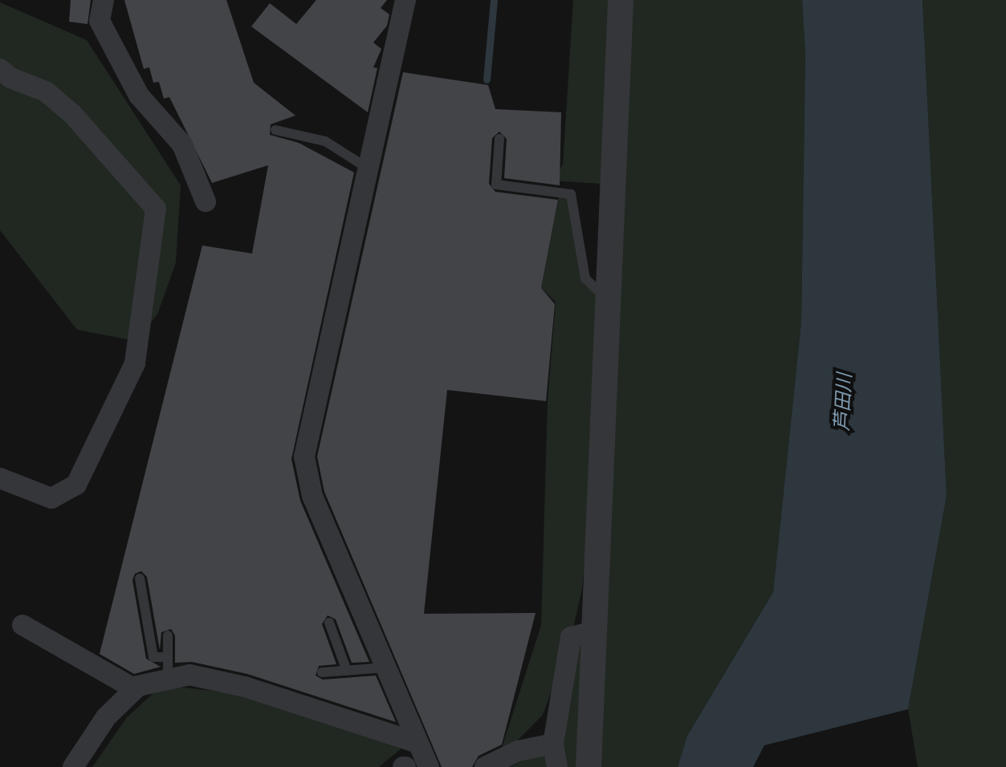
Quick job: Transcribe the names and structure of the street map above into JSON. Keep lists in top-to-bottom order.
{
  "water": ["芦田川"]
}
